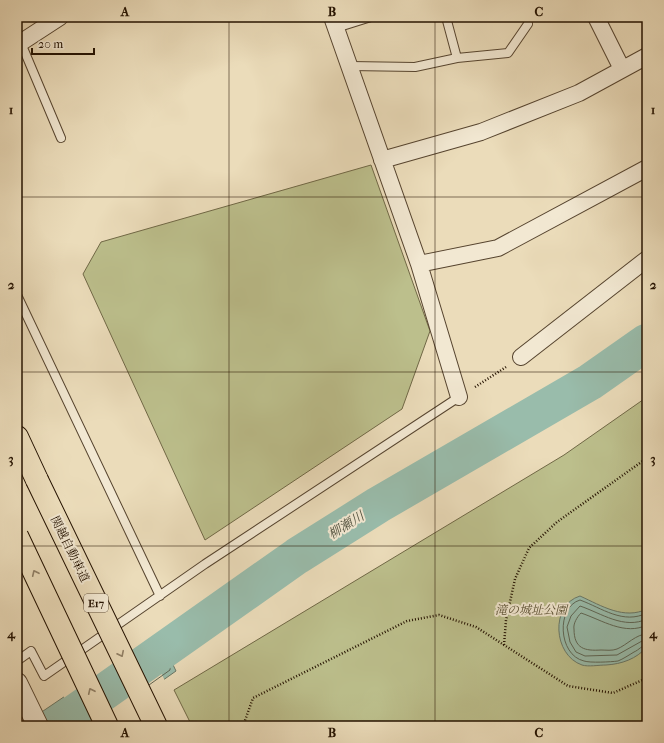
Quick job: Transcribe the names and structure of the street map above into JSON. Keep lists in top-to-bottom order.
{
  "streets": {
    "highway": ["関越自動車道", "E17"]
  },
  "water": ["柳瀬川"],
  "parks": ["滝の城址公園"],
  "scale_bar": "20 m",
  "grid": {
    "columns": ["A", "B", "C"],
    "rows": [
      "1",
      "2",
      "3",
      "4"
    ]
  }
}
